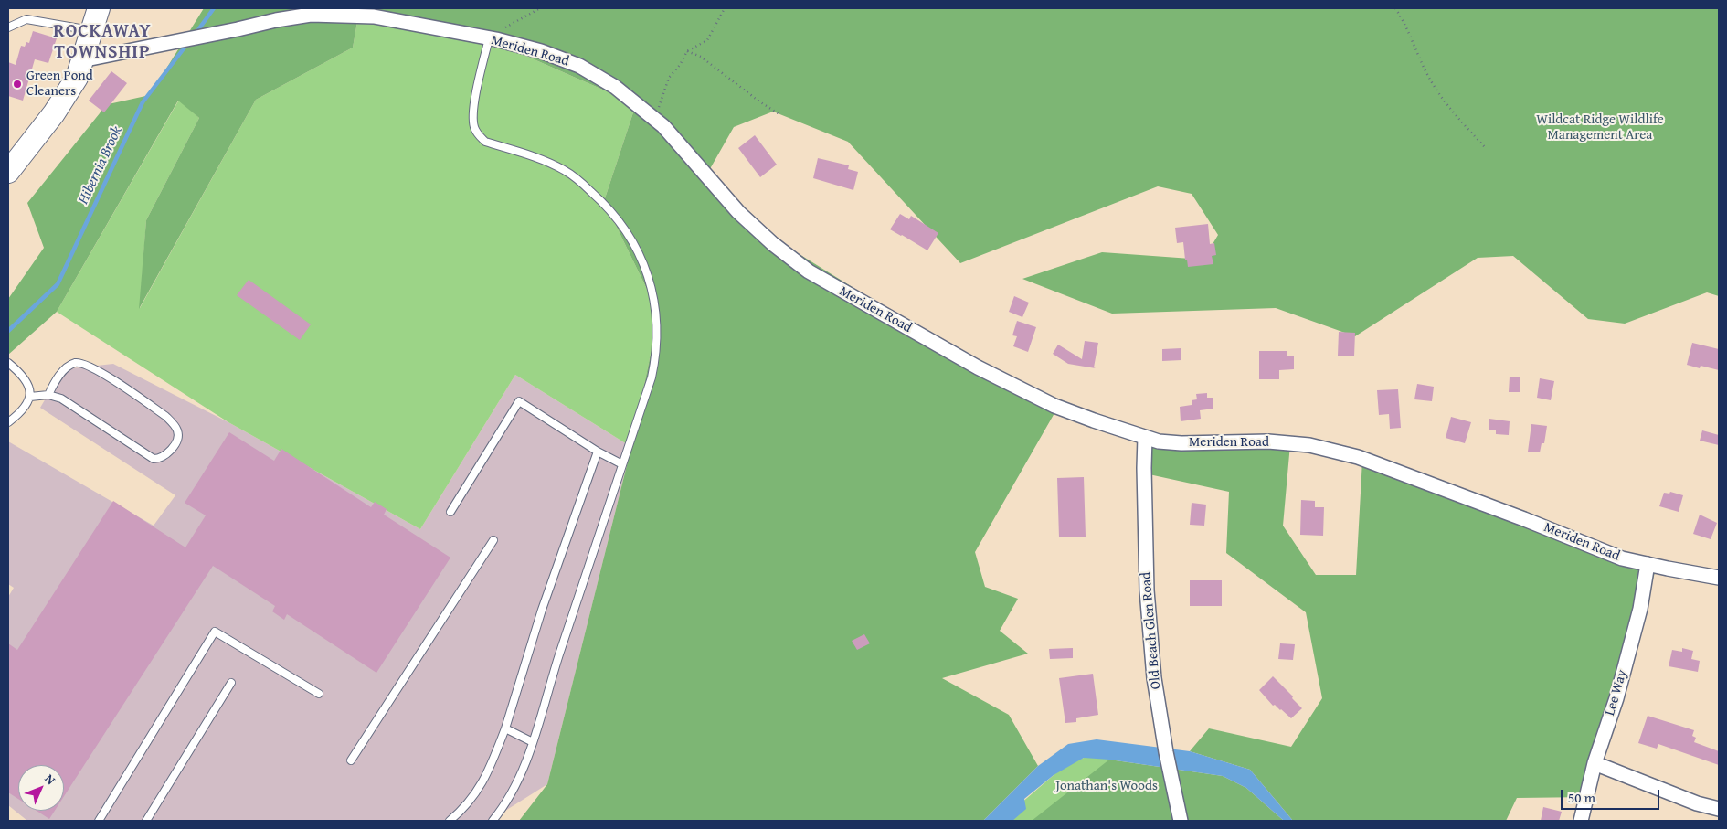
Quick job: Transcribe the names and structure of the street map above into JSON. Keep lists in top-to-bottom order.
{
  "streets": {
    "street": ["Meriden Road", "Old Beach Glen Road", "Lee Way"]
  },
  "crossings": [
    ["Meriden Road", "Old Beach Glen Road"],
    ["Meriden Road", "Lee Way"]
  ],
  "districts": ["ROCKAWAY TOWNSHIP"],
  "water": ["Hibernia Brook"],
  "parks": ["Wildcat Ridge Wildlife Management Area", "Jonathan's Woods"],
  "places": ["Green Pond Cleaners"],
  "scale_bar": "50 m",
  "north": "top right"
}
